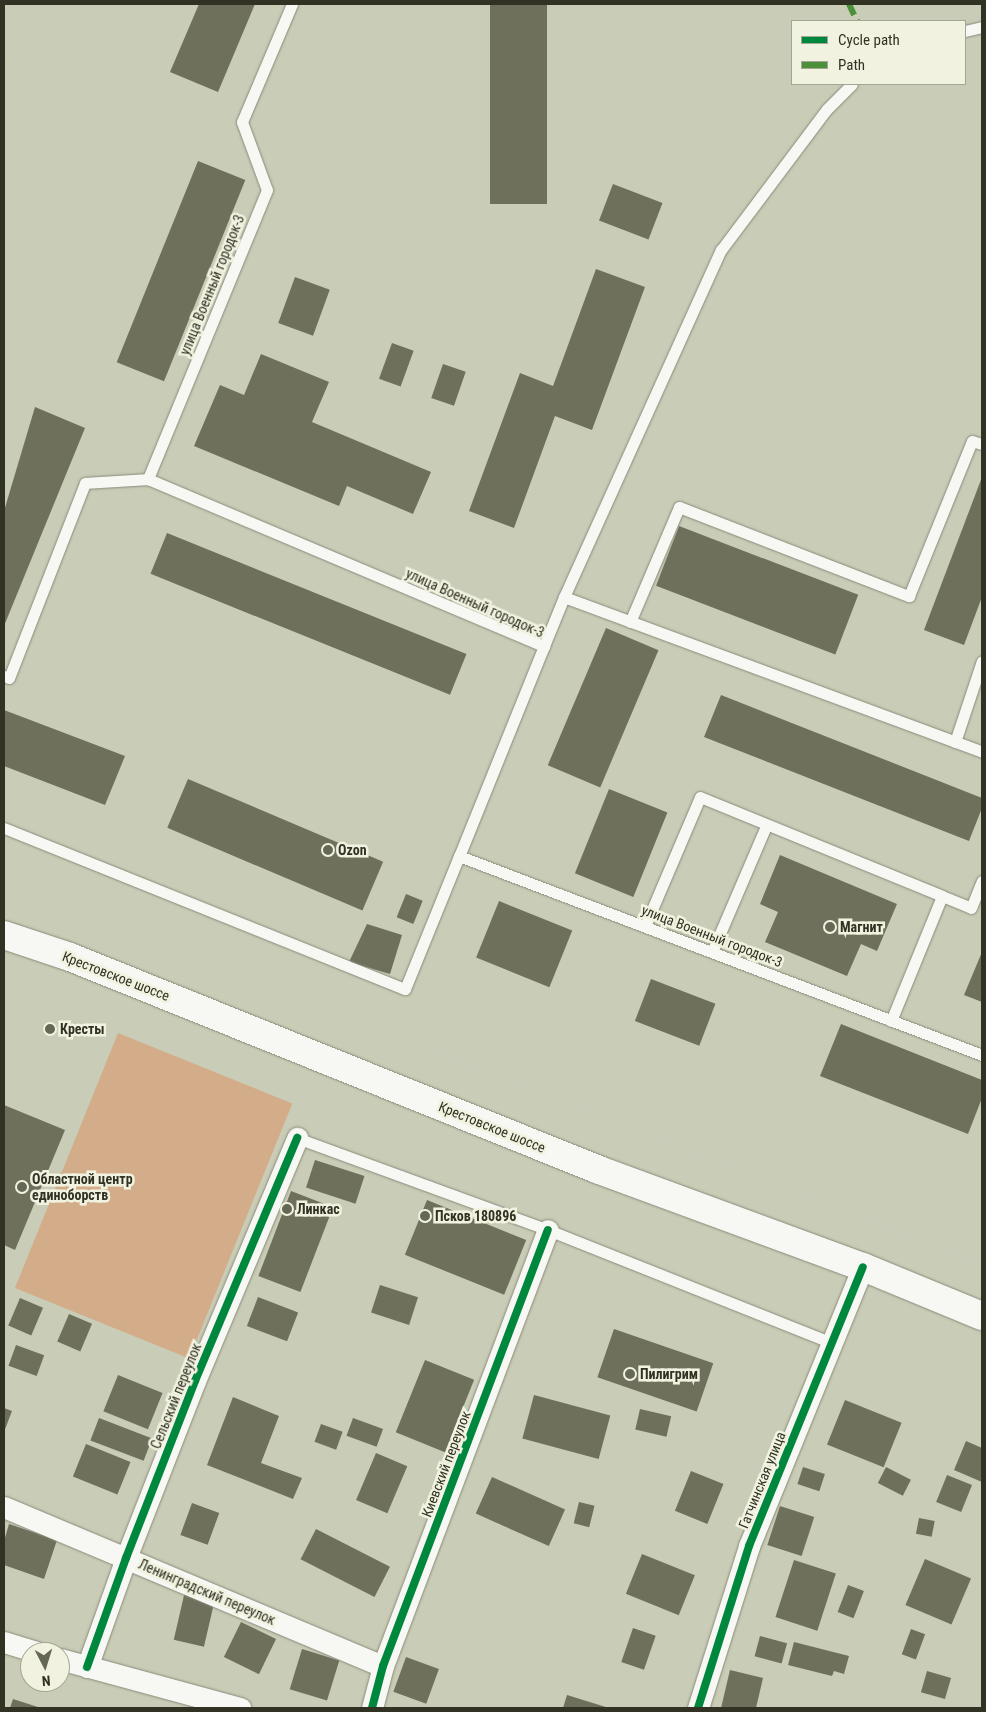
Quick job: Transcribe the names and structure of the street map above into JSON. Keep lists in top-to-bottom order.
{
  "streets": {
    "main road": ["Крестовское шоссе"],
    "street": [
      "Сельский переулок",
      "Киевский переулок",
      "Гатчинская улица",
      "Ленинградский переулок"
    ],
    "lane": ["улица Военный городок-3"]
  },
  "crossings": [
    ["Крестовское шоссе", "Гатчинская улица"],
    ["Сельский переулок", "Ленинградский переулок"],
    ["Киевский переулок", "Ленинградский переулок"]
  ],
  "places": [
    "Ozon",
    "Магнит",
    "Кресты",
    "Областной центр единоборств",
    "Линкас",
    "Псков 180896",
    "Пилигрим"
  ],
  "legend": ["Cycle path", "Path"],
  "north": "bottom"
}
